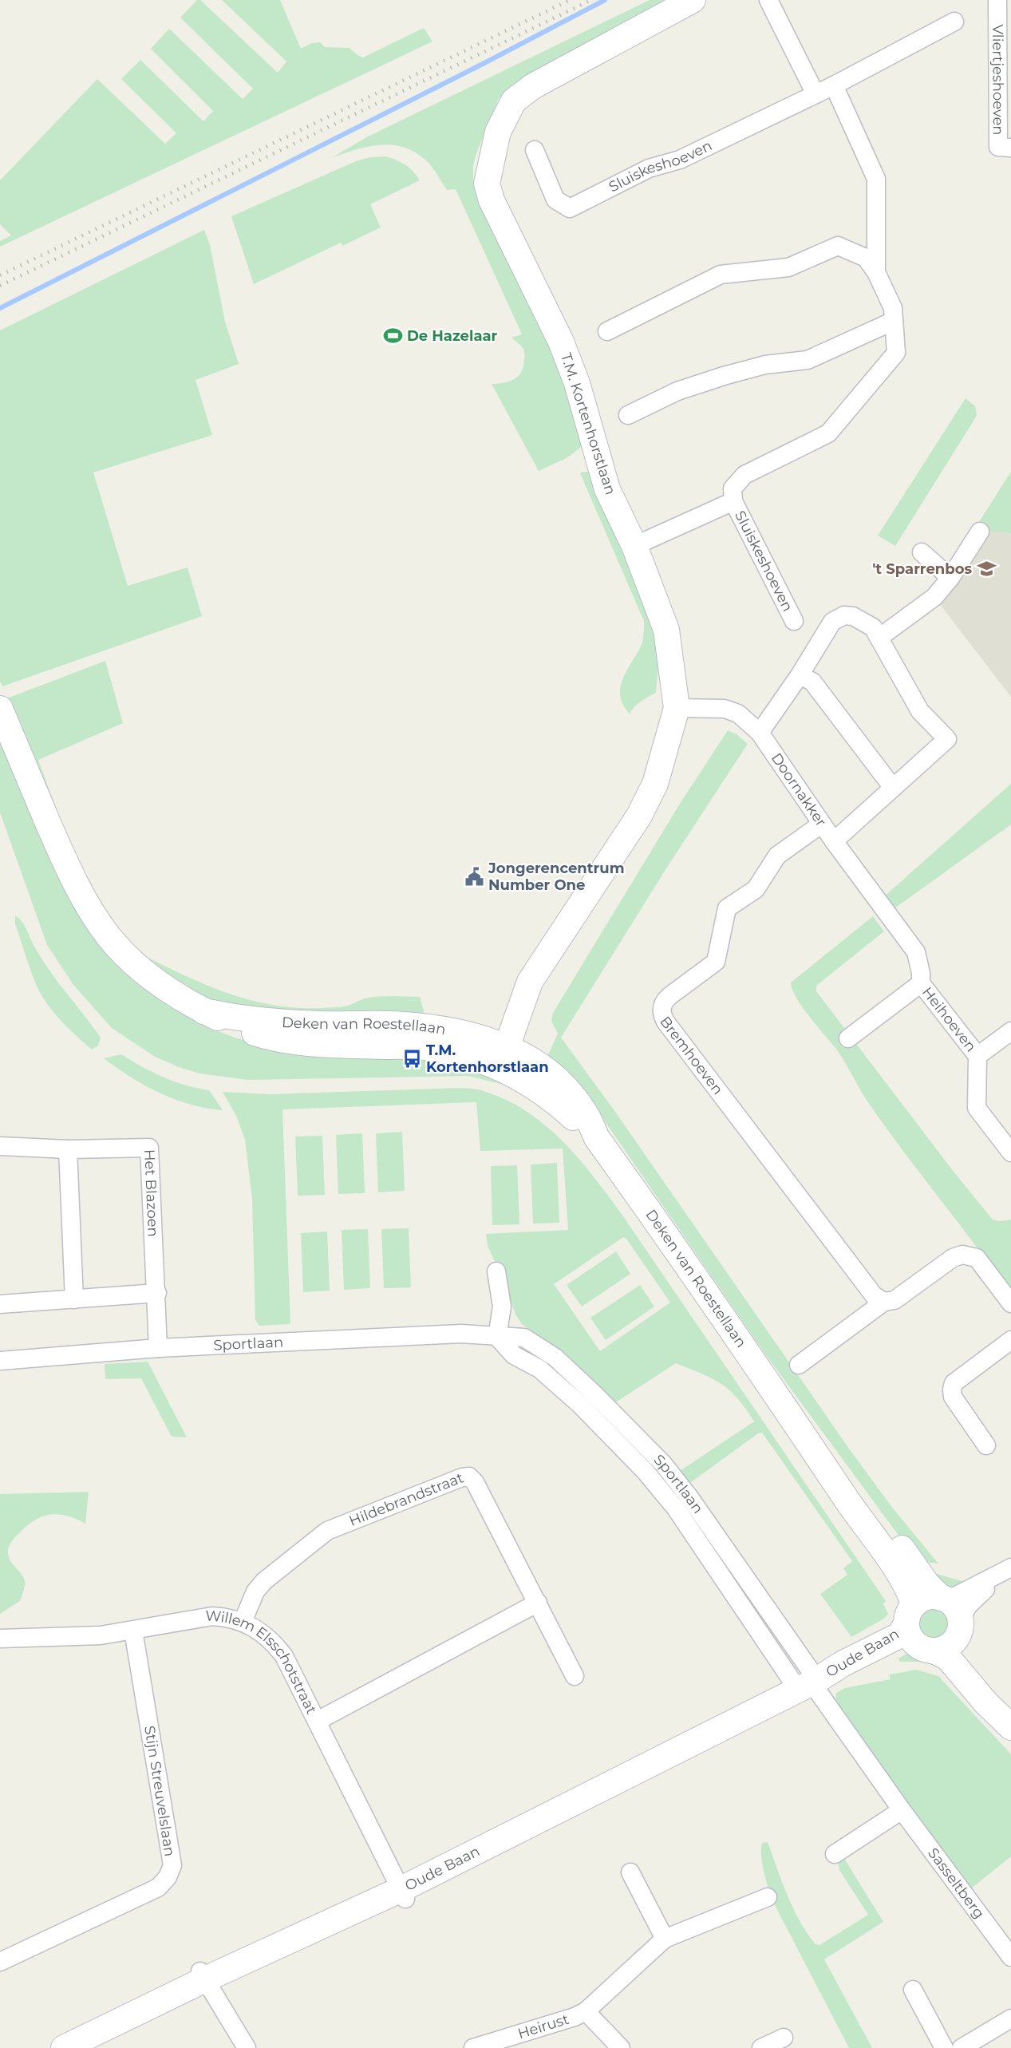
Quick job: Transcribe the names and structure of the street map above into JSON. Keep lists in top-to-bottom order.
{
  "streets": {
    "street": [
      "Vliertjeshoeven",
      "Sluiskeshoeven",
      "T.M. Kortenhorstlaan",
      "Doornakker",
      "Heihoeven",
      "Deken van Roestellaan",
      "Bremhoeven",
      "Het Blazoen",
      "Sportlaan",
      "Hildebrandstraat",
      "Oude Baan",
      "Willem Elsschotstraat",
      "Stijn Streuvelslaan",
      "Sasseltberg",
      "Heirust"
    ]
  },
  "crossings": [
    ["Sluiskeshoeven", "T.M. Kortenhorstlaan"],
    ["T.M. Kortenhorstlaan", "Doornakker"],
    ["T.M. Kortenhorstlaan", "Deken van Roestellaan"],
    ["Doornakker", "Heihoeven"],
    ["Doornakker", "Bremhoeven"],
    ["Deken van Roestellaan", "Oude Baan"],
    ["Het Blazoen", "Sportlaan"],
    ["Sportlaan", "Oude Baan"],
    ["Sportlaan", "Sasseltberg"],
    ["Hildebrandstraat", "Willem Elsschotstraat"],
    ["Oude Baan", "Willem Elsschotstraat"],
    ["Oude Baan", "Sasseltberg"],
    ["Willem Elsschotstraat", "Stijn Streuvelslaan"]
  ],
  "places": {
    "sports": ["De Hazelaar"],
    "school or university": ["'t Sparrenbos"],
    "public building": ["Jongerencentrum Number One"],
    "bus stop": ["T.M. Kortenhorstlaan"]
  }
}
